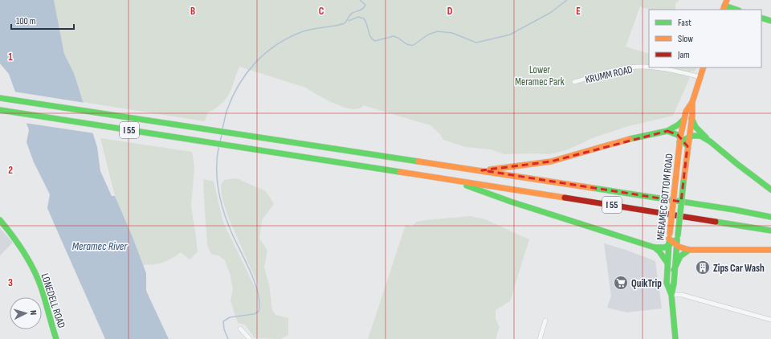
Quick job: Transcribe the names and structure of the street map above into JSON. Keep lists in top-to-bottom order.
{
  "streets": {
    "main road": ["I 55", "MERAMEC BOTTOM ROAD", "LONEDELL ROAD"],
    "street": ["KRUMM ROAD"]
  },
  "crossings": [
    ["KRUMM ROAD", "MERAMEC BOTTOM ROAD"]
  ],
  "water": ["Meramec River"],
  "parks": ["Lower Meramec Park"],
  "places": {
    "building": ["Zips Car Wash"],
    "supermarket": ["QuikTrip"]
  },
  "legend": ["Fast", "Slow", "Jam"],
  "scale_bar": "100 m",
  "north": "right",
  "grid": {
    "columns": [
      "B",
      "C",
      "D",
      "E"
    ],
    "rows": ["1", "2", "3"]
  }
}
